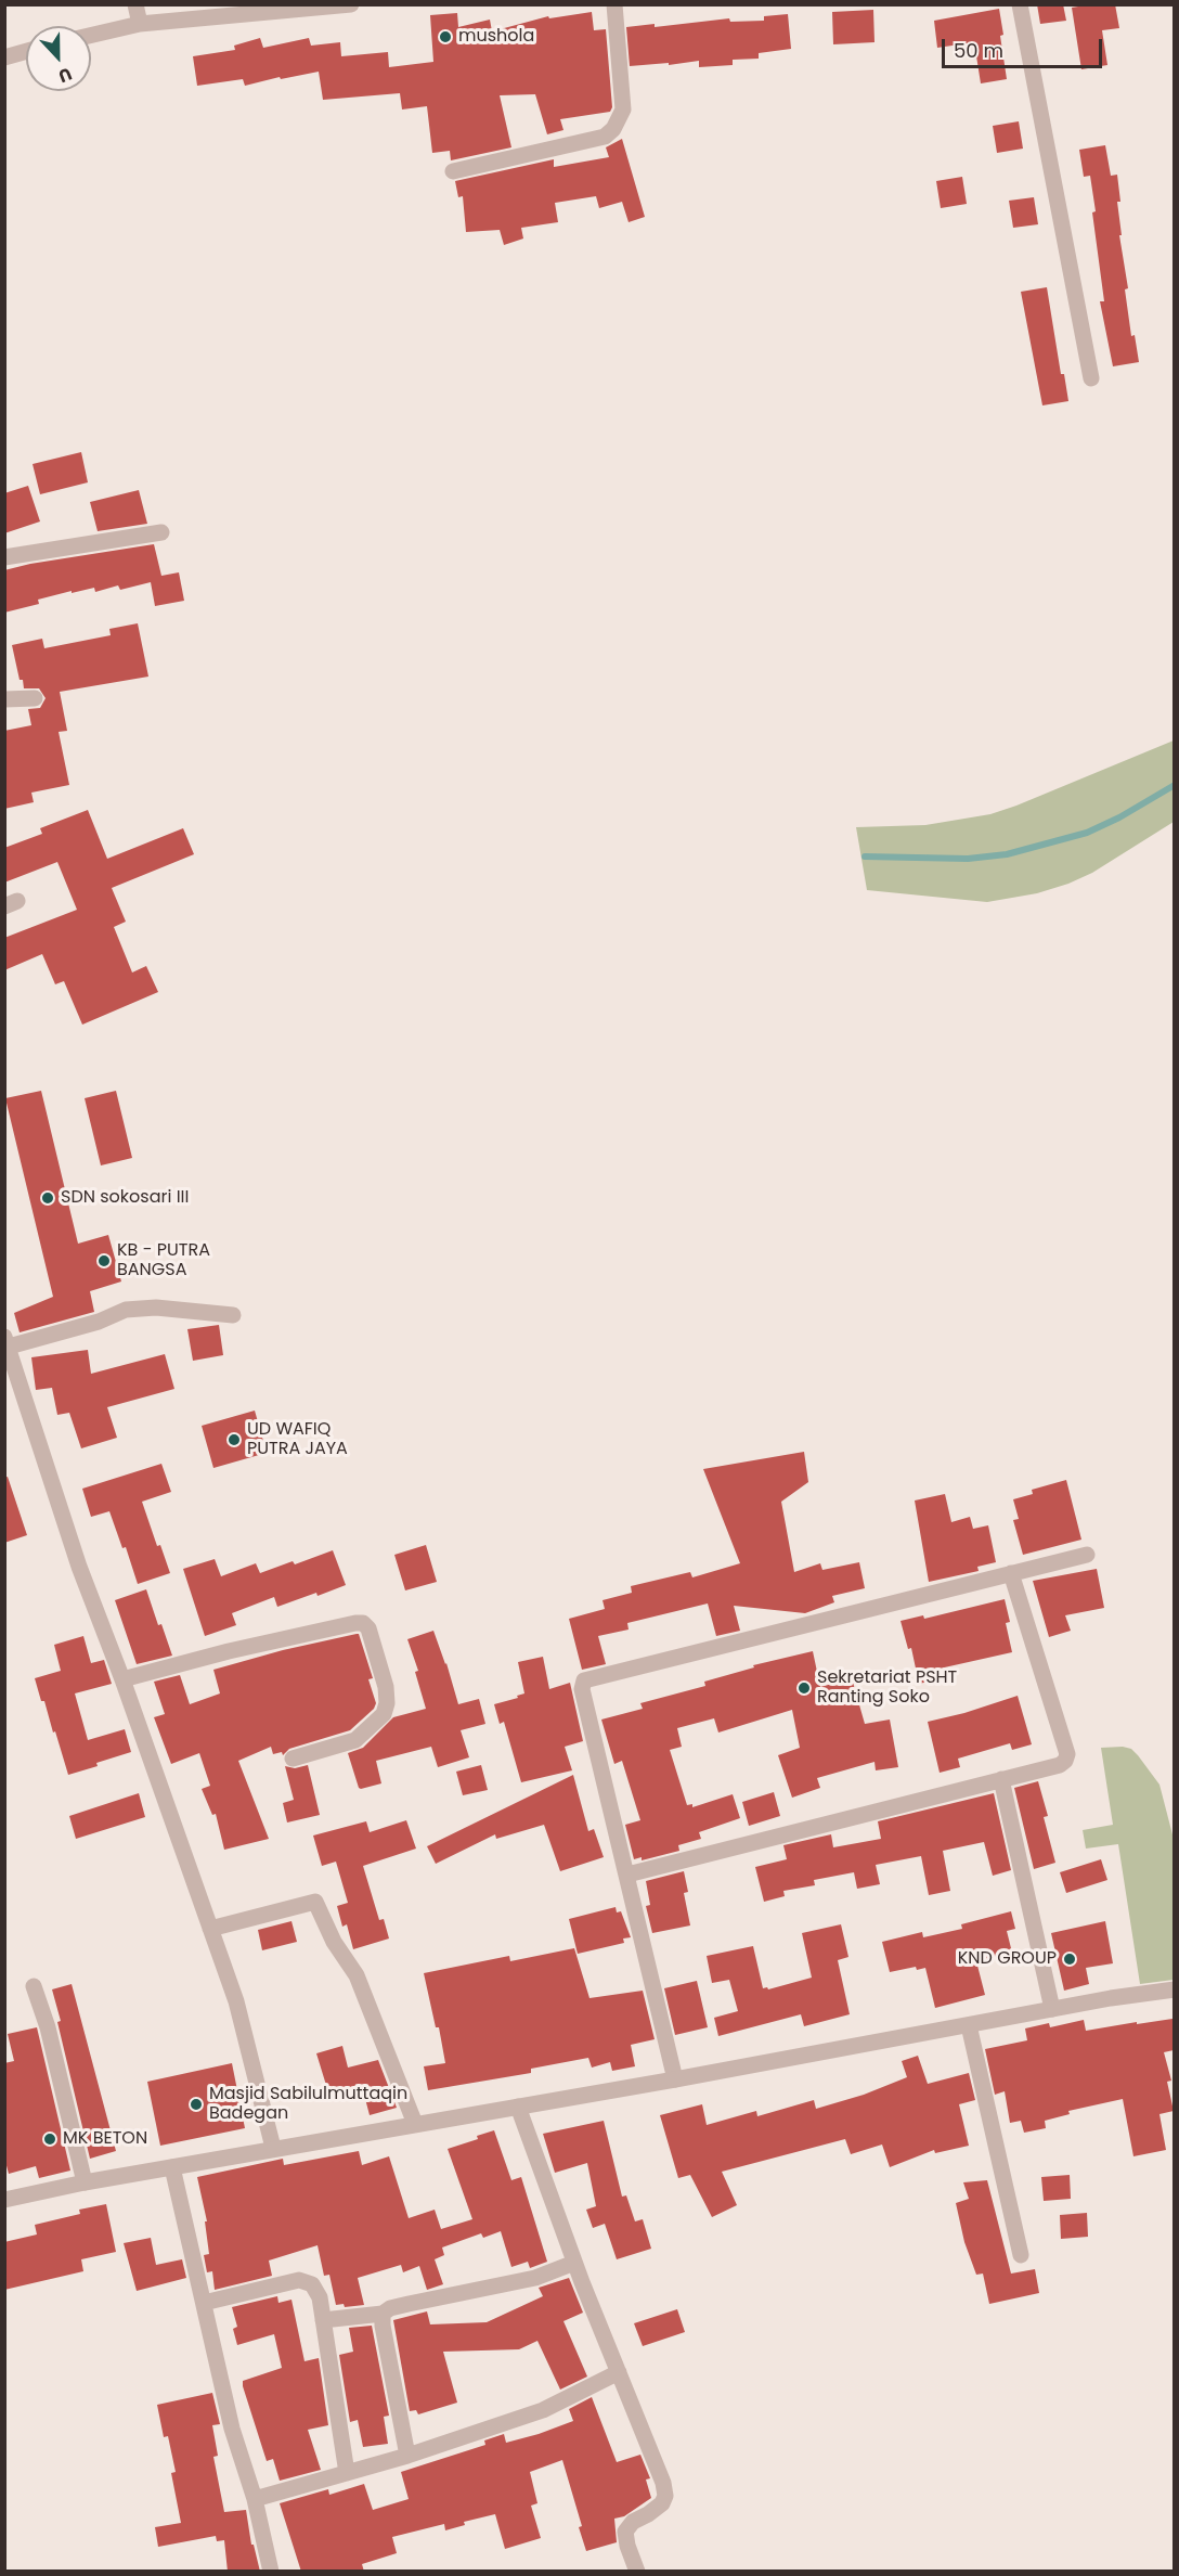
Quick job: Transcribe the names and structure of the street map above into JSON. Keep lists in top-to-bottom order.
{
  "places": [
    "mushola",
    "SDN sokosari III",
    "KB - PUTRA BANGSA",
    "UD WAFIQ PUTRA JAYA",
    "Sekretariat PSHT Ranting Soko",
    "KND GROUP",
    "Masjid Sabilulmuttaqin Badegan",
    "MK BETON"
  ],
  "scale_bar": "50 m",
  "north": "bottom"
}
